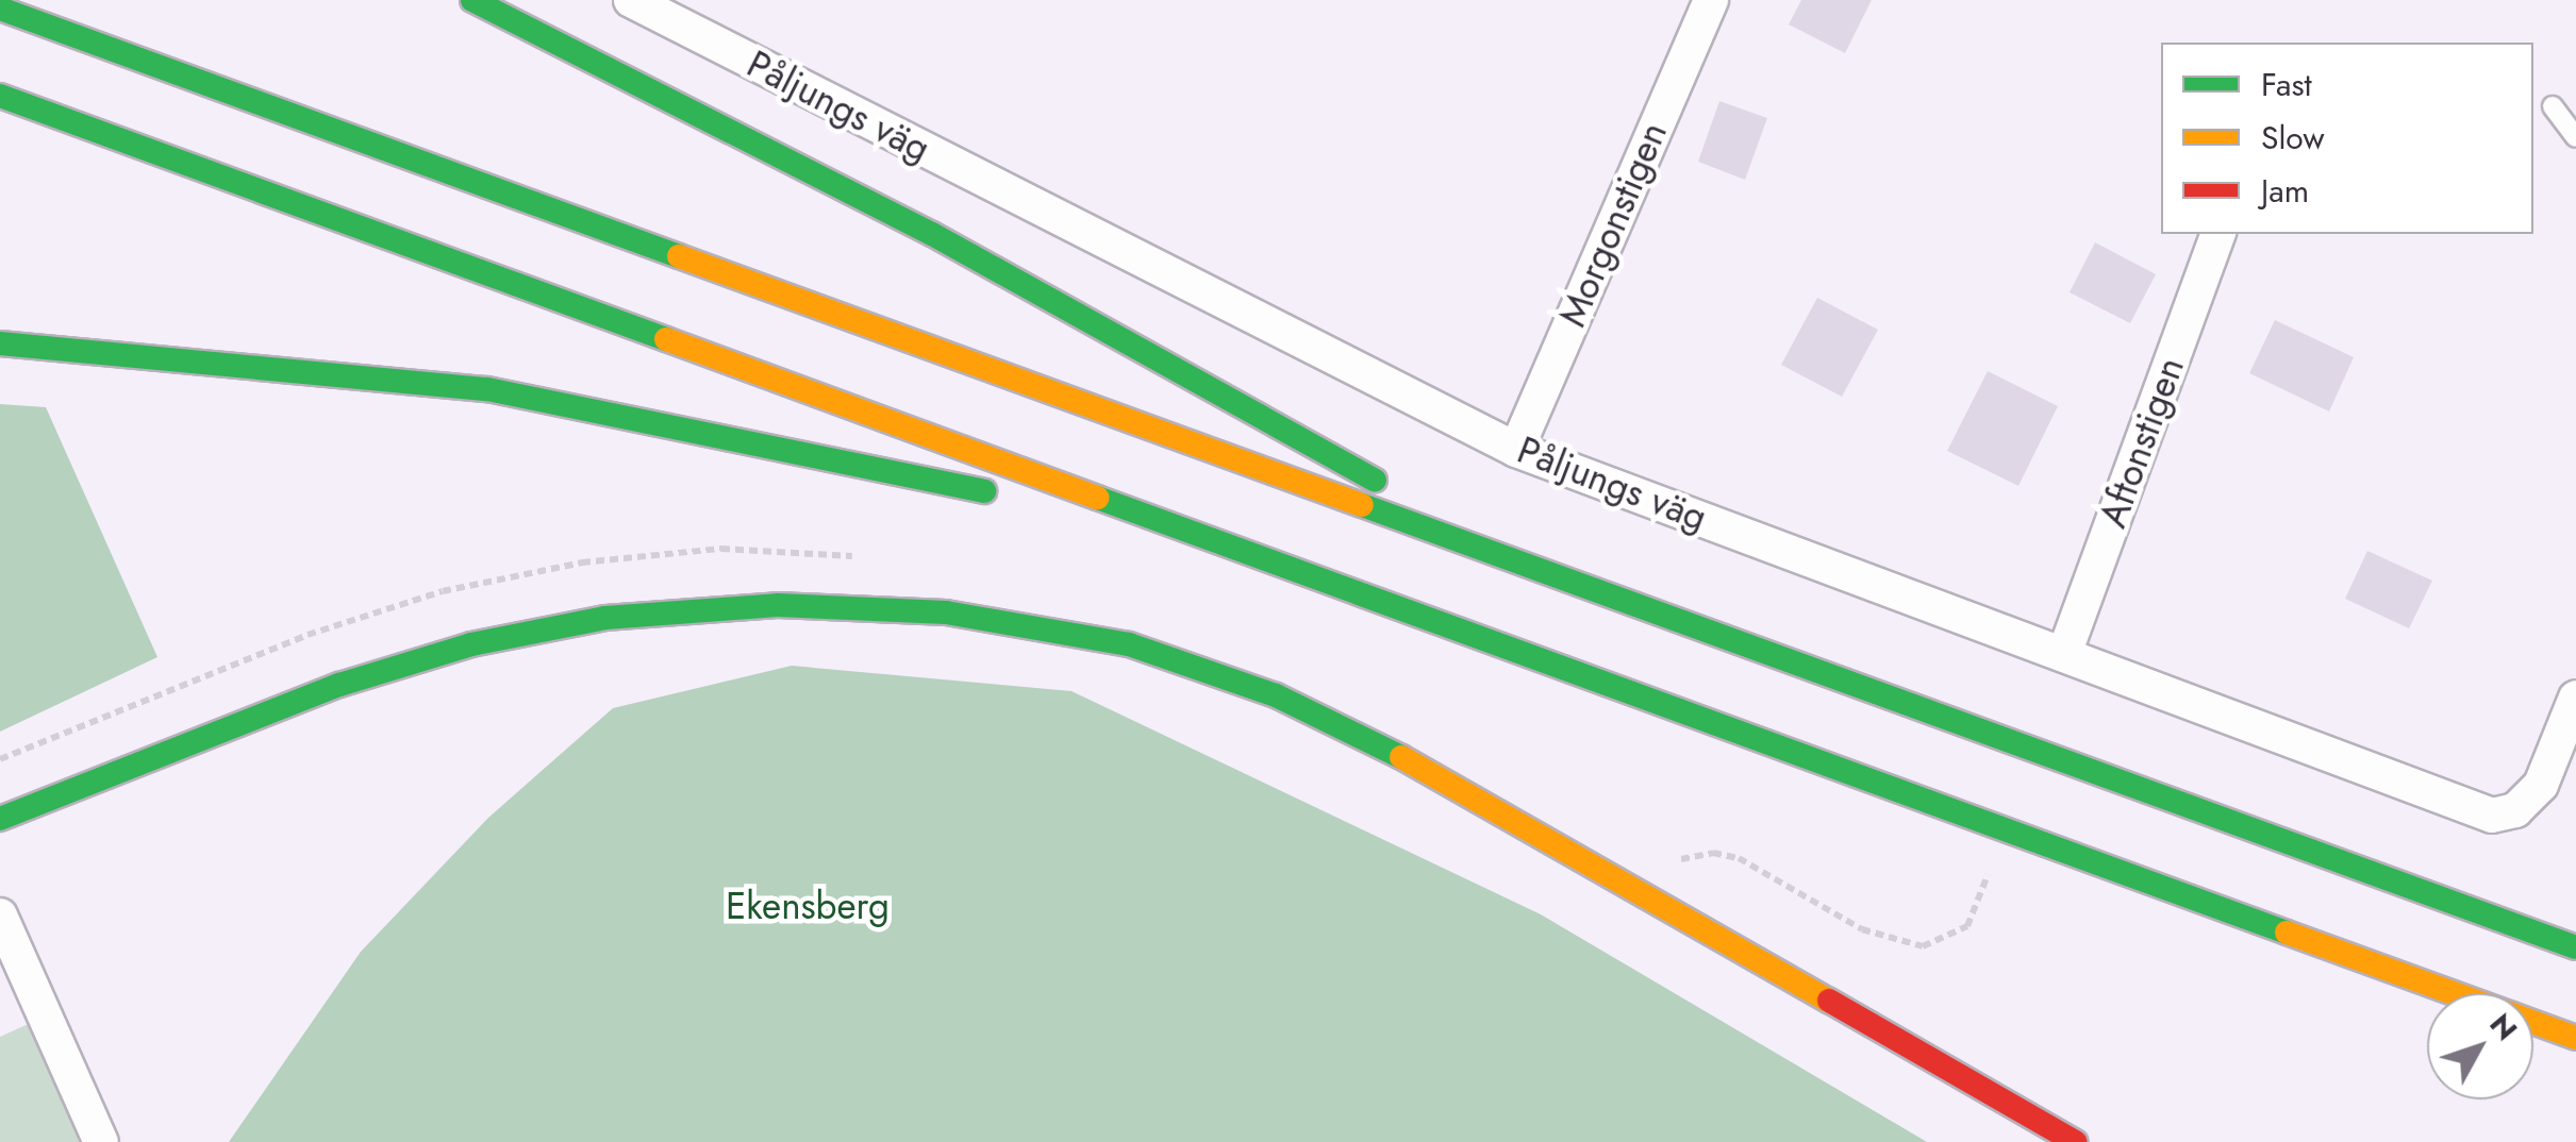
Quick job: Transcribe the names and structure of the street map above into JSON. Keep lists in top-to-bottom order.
{
  "streets": {
    "street": ["Påljungs väg", "Morgonstigen", "Aftonstigen"]
  },
  "crossings": [
    ["Påljungs väg", "Morgonstigen"],
    ["Påljungs väg", "Aftonstigen"]
  ],
  "parks": ["Ekensberg"],
  "legend": ["Fast", "Slow", "Jam"],
  "north": "top right"
}
